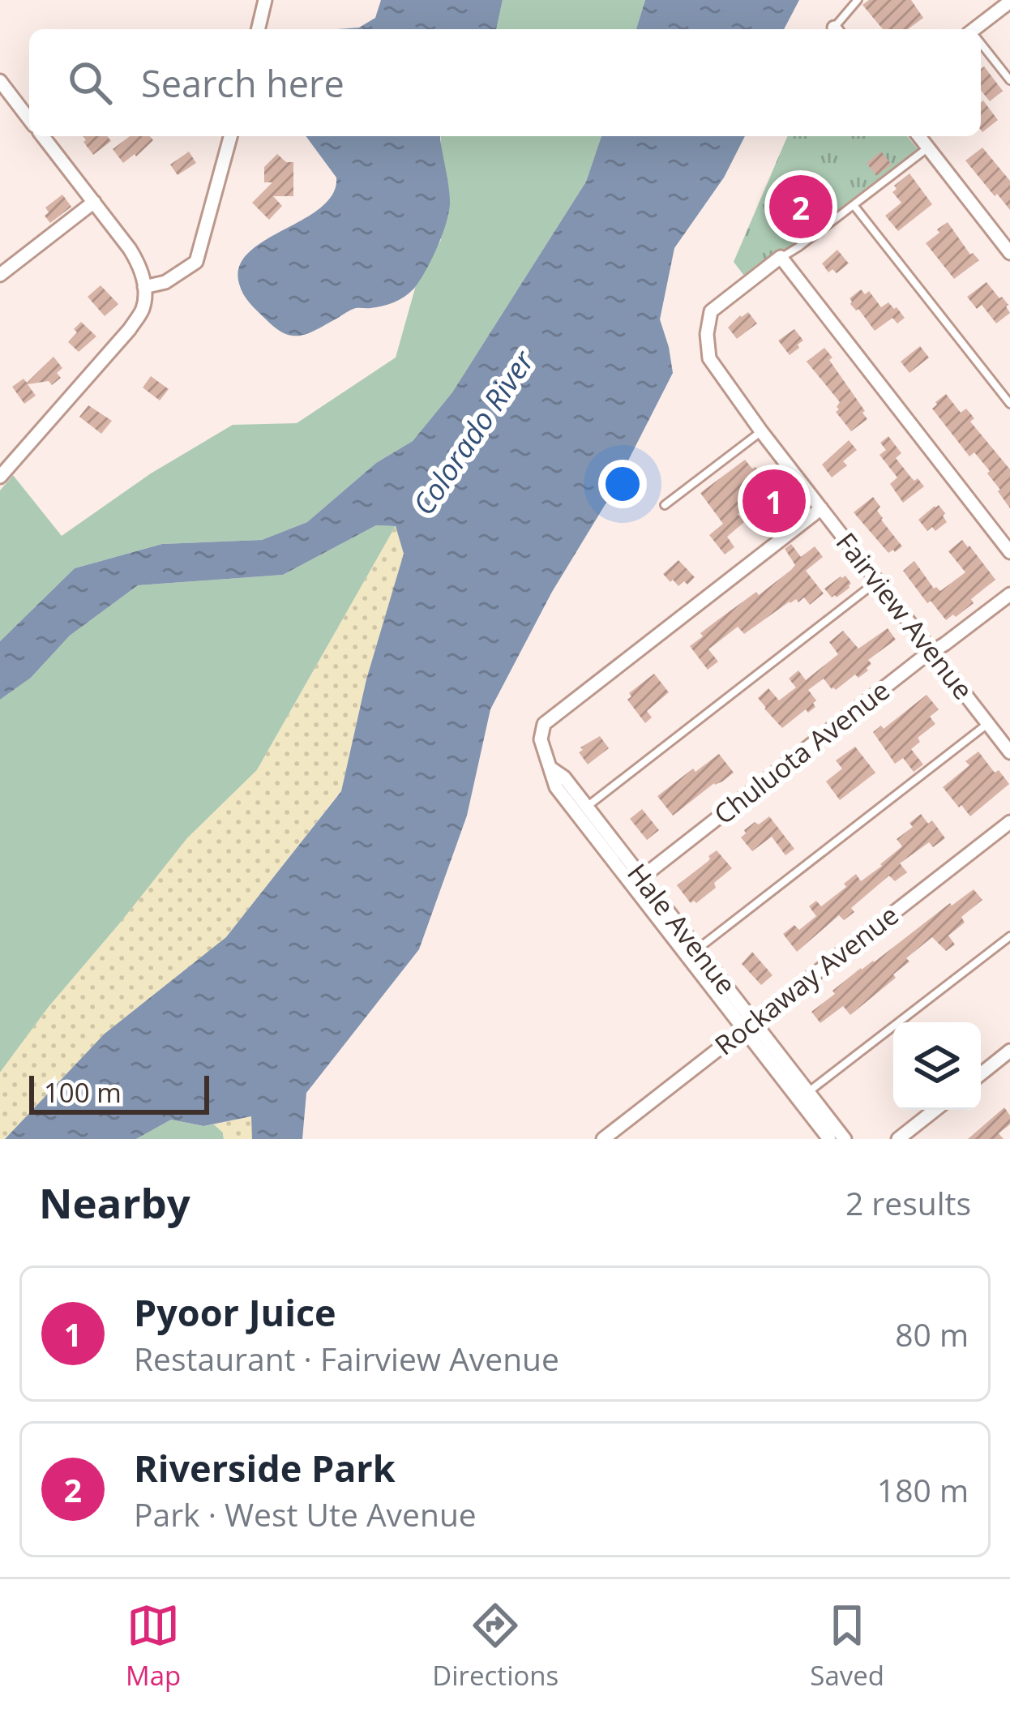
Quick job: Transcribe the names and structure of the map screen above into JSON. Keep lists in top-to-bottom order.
{
  "streets": {
    "street": [
      "Fairview Avenue",
      "Chuluota Avenue",
      "Hale Avenue",
      "Rockaway Avenue"
    ]
  },
  "crossings": [
    ["Fairview Avenue", "Chuluota Avenue"],
    ["Fairview Avenue", "Hale Avenue"],
    ["Chuluota Avenue", "Hale Avenue"],
    ["Hale Avenue", "Rockaway Avenue"]
  ],
  "water": ["Colorado River"],
  "scale_bar": "100 m",
  "page": {
    "search": "Search here",
    "pins": ["2", "1"],
    "scale": "100 m",
    "heading": ["Nearby", "2 results"],
    "list": [
      {
        "mark": "1",
        "name": "Pyoor Juice",
        "note": "Restaurant · Fairview Avenue",
        "value": "80 m"
      },
      {
        "mark": "2",
        "name": "Riverside Park",
        "note": "Park · West Ute Avenue",
        "value": "180 m"
      }
    ],
    "nav": ["Map", "Directions", "Saved"]
  }
}
